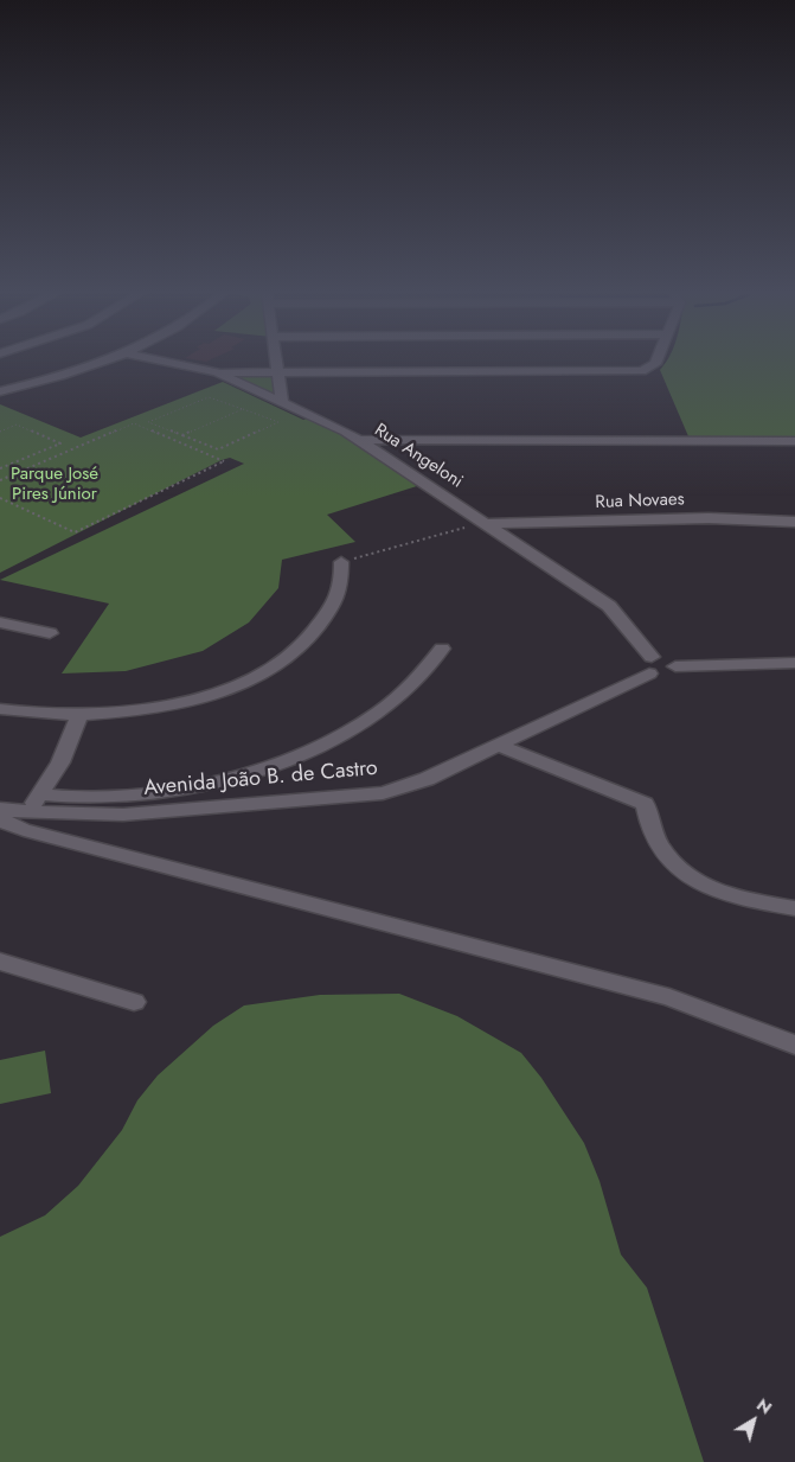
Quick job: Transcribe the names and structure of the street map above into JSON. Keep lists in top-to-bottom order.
{
  "streets": {
    "street": ["Rua Angeloni", "Rua Novaes", "Avenida João B. de Castro"]
  },
  "crossings": [
    ["Rua Angeloni", "Rua Novaes"],
    ["Rua Angeloni", "Avenida João B. de Castro"]
  ],
  "parks": ["Parque José Pires Júnior"],
  "north": "top right"
}
